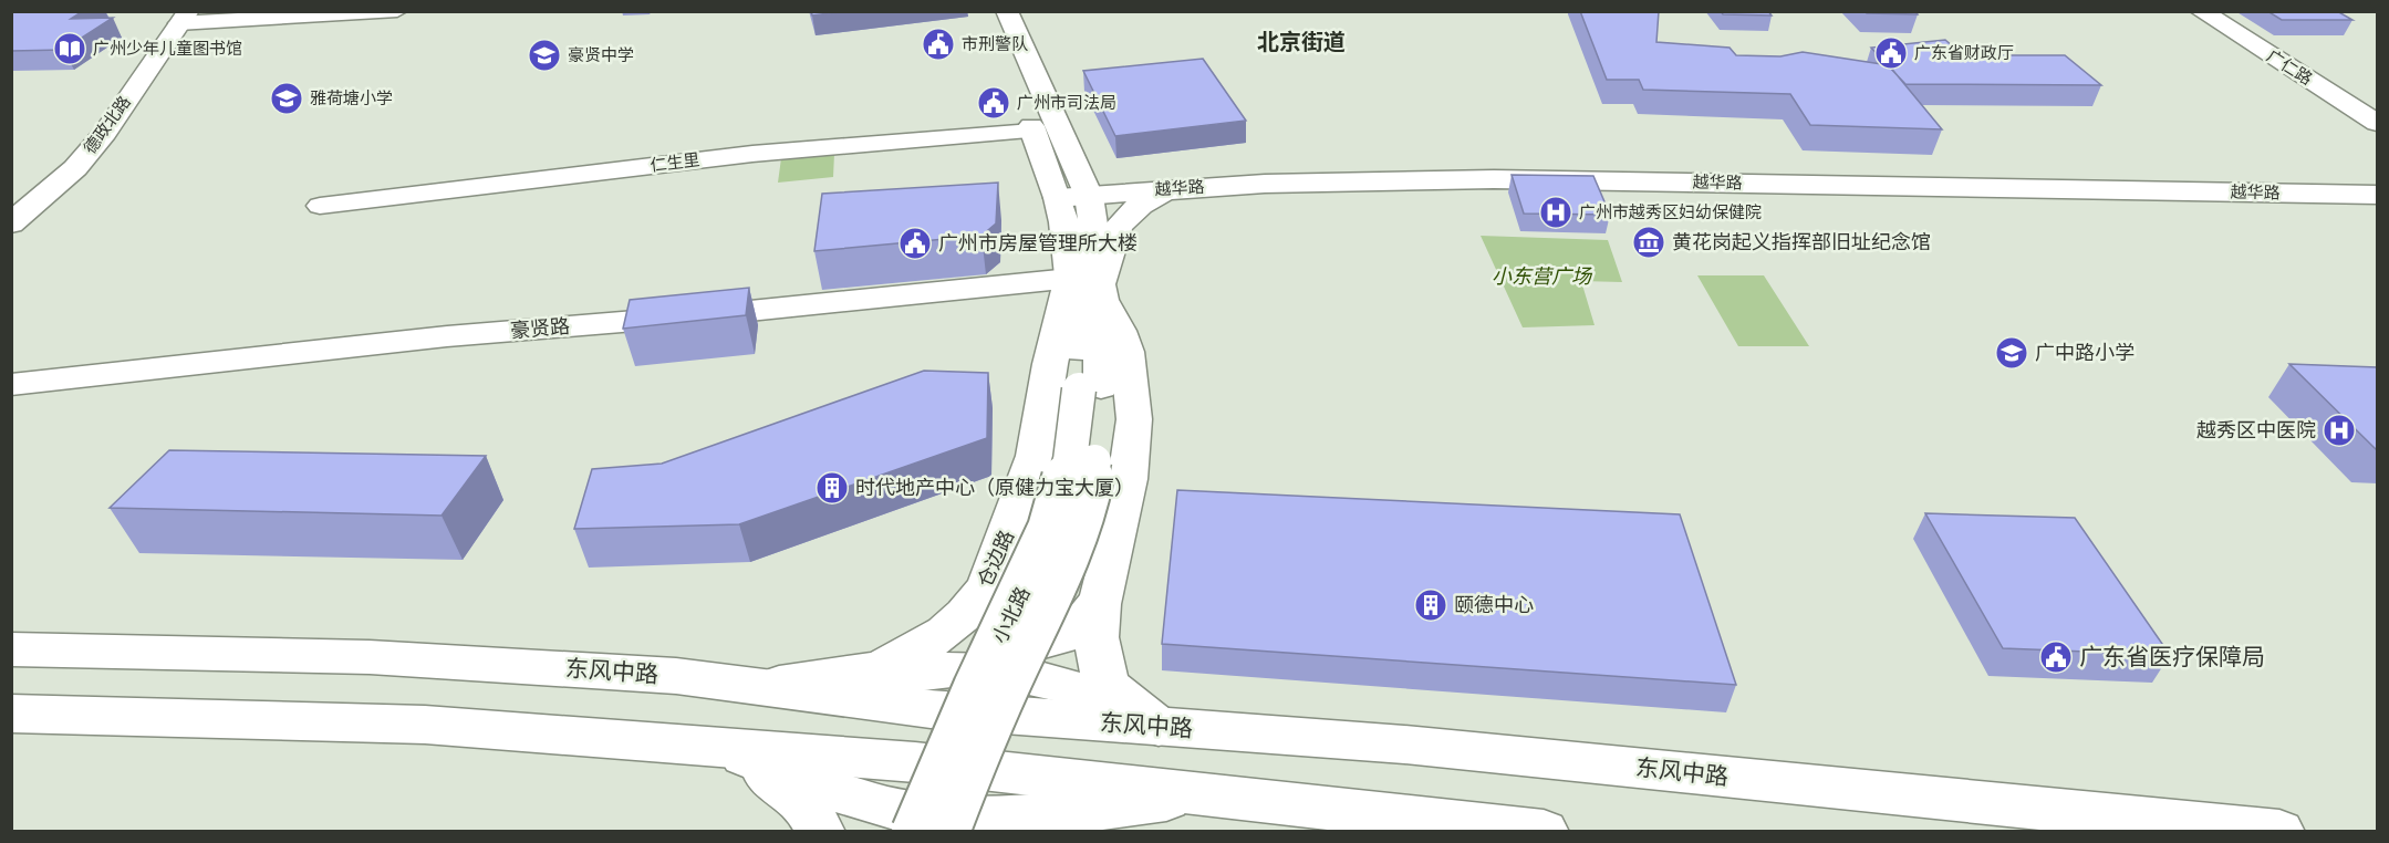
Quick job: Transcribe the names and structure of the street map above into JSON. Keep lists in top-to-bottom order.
{
  "streets": {
    "main road": [
      "广仁路",
      "德政北路",
      "越华路",
      "豪贤路",
      "仓边路",
      "小北路",
      "东风中路"
    ],
    "street": ["仁生里"]
  },
  "crossings": [
    ["仁生里", "仓边路"],
    ["越华路", "仓边路"],
    ["豪贤路", "仓边路"],
    ["仓边路", "小北路"],
    ["仓边路", "东风中路"]
  ],
  "districts": ["北京街道"],
  "parks": ["小东营广场"],
  "places": {
    "public building": [
      "市刑警队",
      "广东省财政厅",
      "广州市司法局",
      "广州市房屋管理所大楼",
      "广东省医疗保障局"
    ],
    "library": ["广州少年儿童图书馆"],
    "school or university": ["豪贤中学", "雅荷塘小学", "广中路小学"],
    "hospital": ["广州市越秀区妇幼保健院", "越秀区中医院"],
    "museum": ["黄花岗起义指挥部旧址纪念馆"],
    "building": ["时代地产中心（原健力宝大厦）", "颐德中心"]
  }
}
